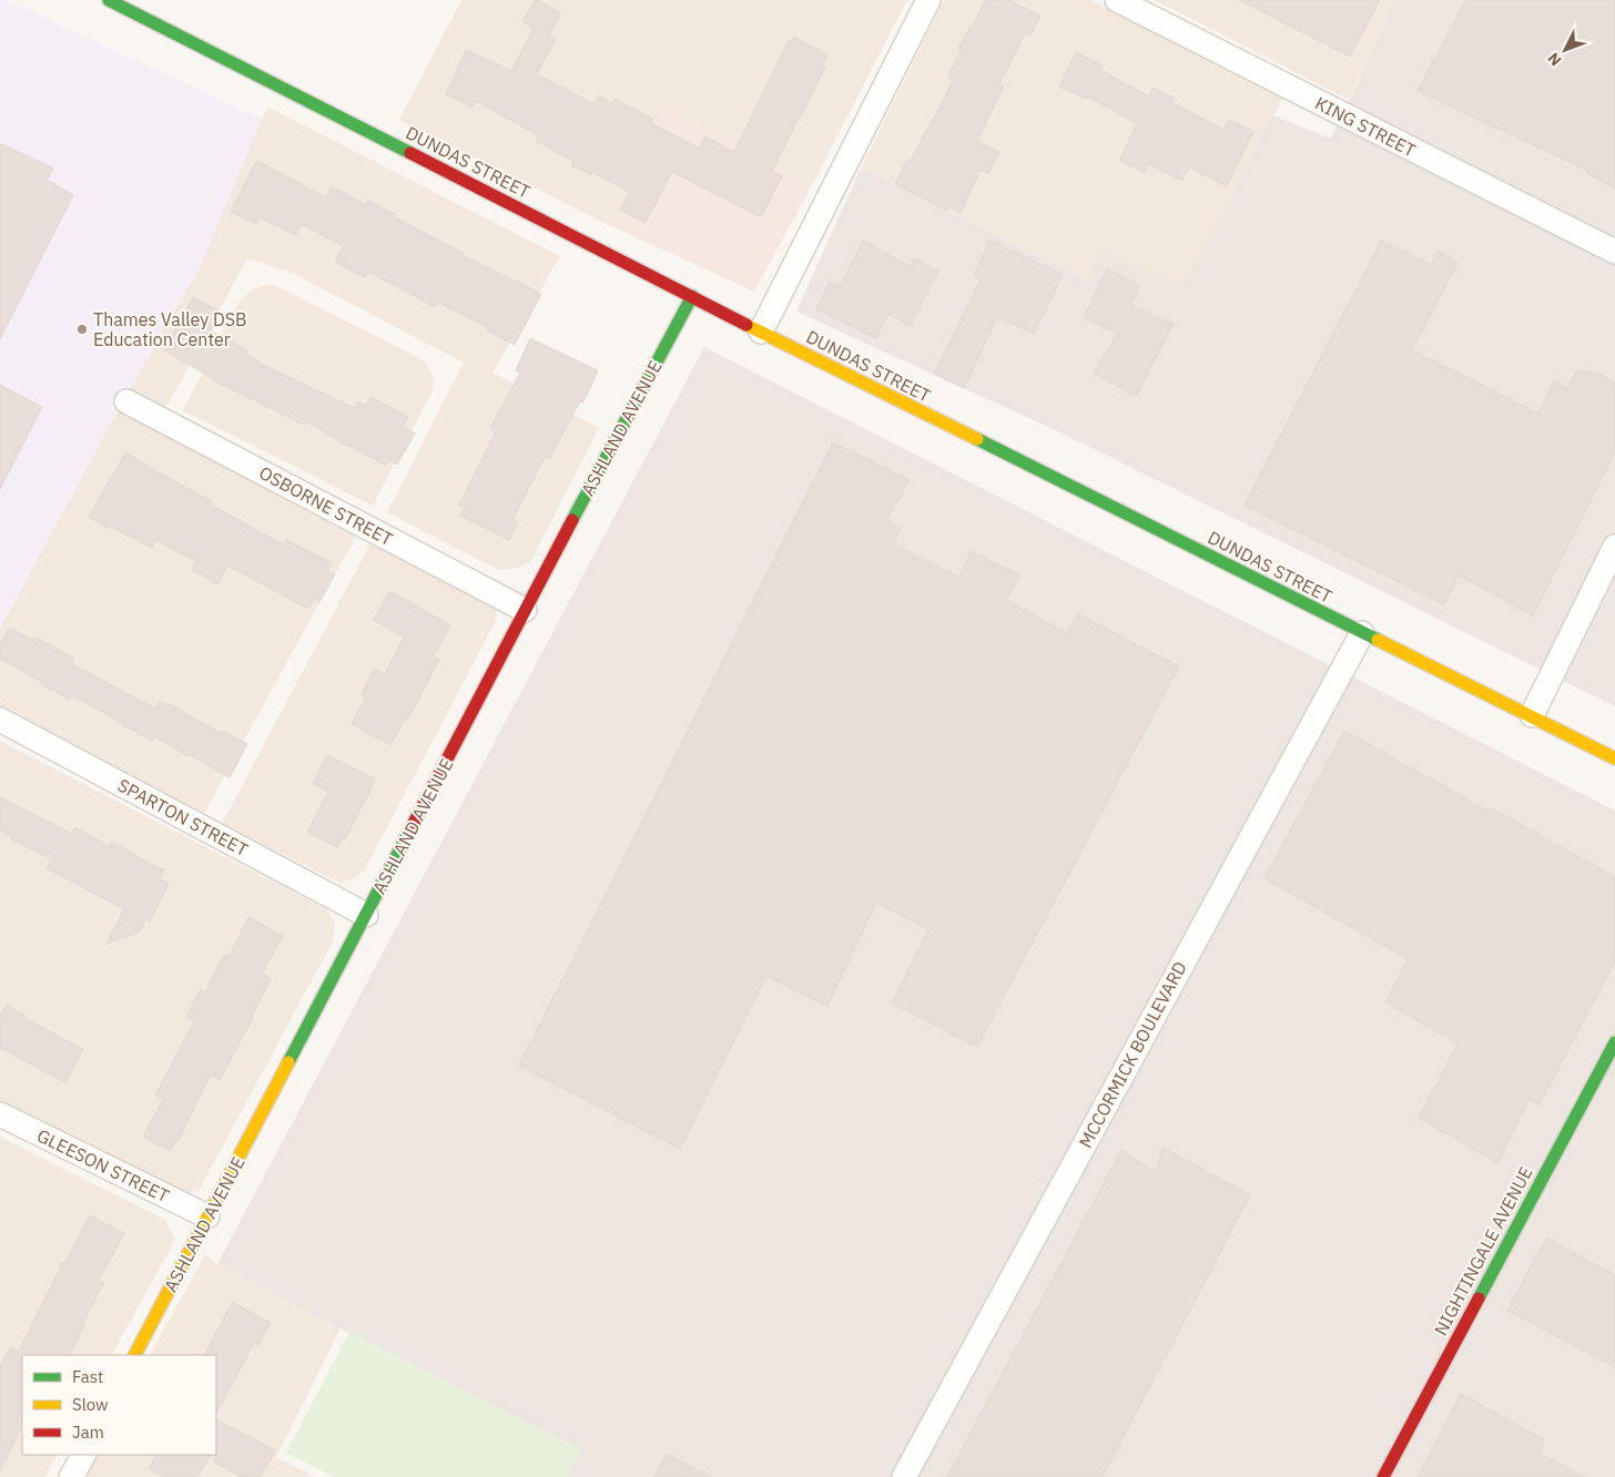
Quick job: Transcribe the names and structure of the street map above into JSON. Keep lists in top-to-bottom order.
{
  "streets": {
    "street": [
      "KING STREET",
      "DUNDAS STREET",
      "ASHLAND AVENUE",
      "OSBORNE STREET",
      "SPARTON STREET",
      "MCCORMICK BOULEVARD",
      "GLEESON STREET",
      "NIGHTINGALE AVENUE"
    ]
  },
  "crossings": [
    ["DUNDAS STREET", "ASHLAND AVENUE"],
    ["DUNDAS STREET", "MCCORMICK BOULEVARD"],
    ["ASHLAND AVENUE", "OSBORNE STREET"],
    ["ASHLAND AVENUE", "SPARTON STREET"],
    ["ASHLAND AVENUE", "GLEESON STREET"]
  ],
  "places": ["Thames Valley DSB Education Center"],
  "legend": ["Fast", "Slow", "Jam"],
  "north": "bottom left"
}
